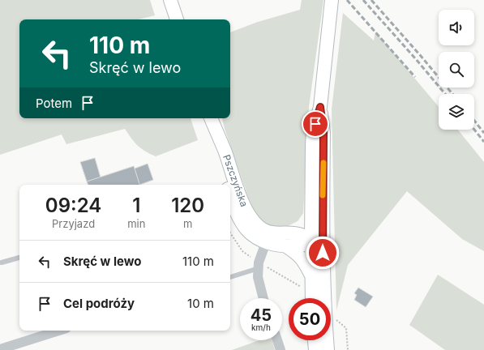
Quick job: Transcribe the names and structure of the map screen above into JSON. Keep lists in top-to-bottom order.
{
  "streets": {
    "main road": ["Pszczyńska"]
  },
  "page": {
    "turn": ["110 m", "Skręć w lewo"],
    "then": "Potem",
    "eta": [
      "09:24",
      "Przyjazd",
      "1",
      "min",
      "120",
      "m"
    ],
    "list": [
      {
        "name": "Skręć w lewo",
        "value": "110 m"
      },
      {
        "name": "Cel podróży",
        "value": "10 m"
      }
    ],
    "speed": "45 km/h",
    "limit": "50"
  }
}
